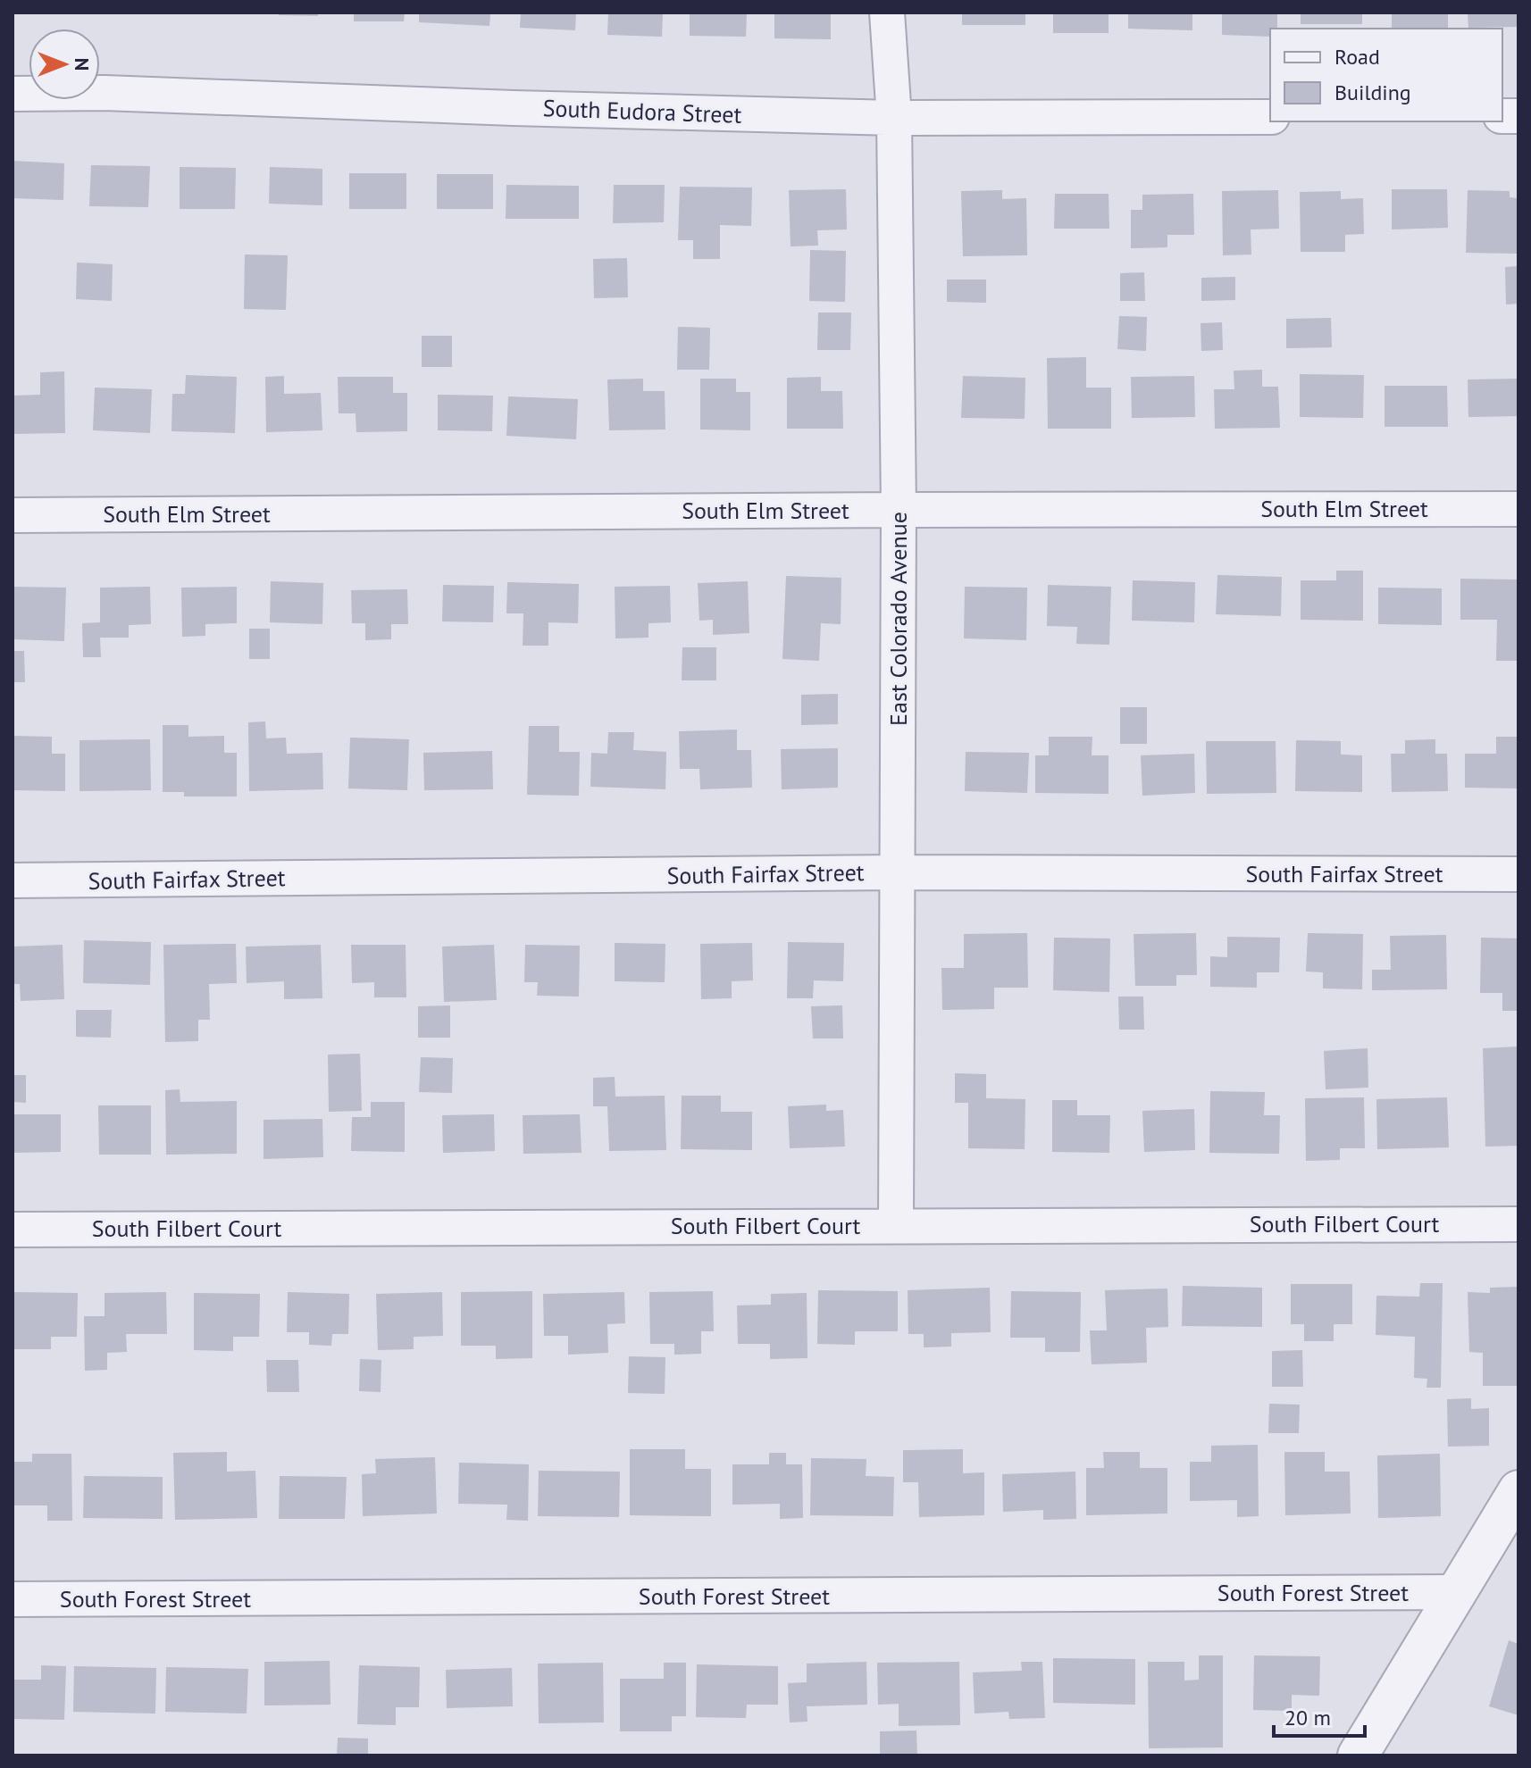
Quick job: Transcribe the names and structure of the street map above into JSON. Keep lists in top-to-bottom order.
{
  "streets": {
    "street": [
      "South Eudora Street",
      "South Elm Street",
      "East Colorado Avenue",
      "South Fairfax Street",
      "South Filbert Court",
      "South Forest Street"
    ]
  },
  "crossings": [
    ["South Eudora Street", "East Colorado Avenue"],
    ["South Elm Street", "East Colorado Avenue"],
    ["East Colorado Avenue", "South Fairfax Street"],
    ["East Colorado Avenue", "South Filbert Court"]
  ],
  "legend": ["Road", "Building"],
  "scale_bar": "20 m",
  "north": "right"
}
